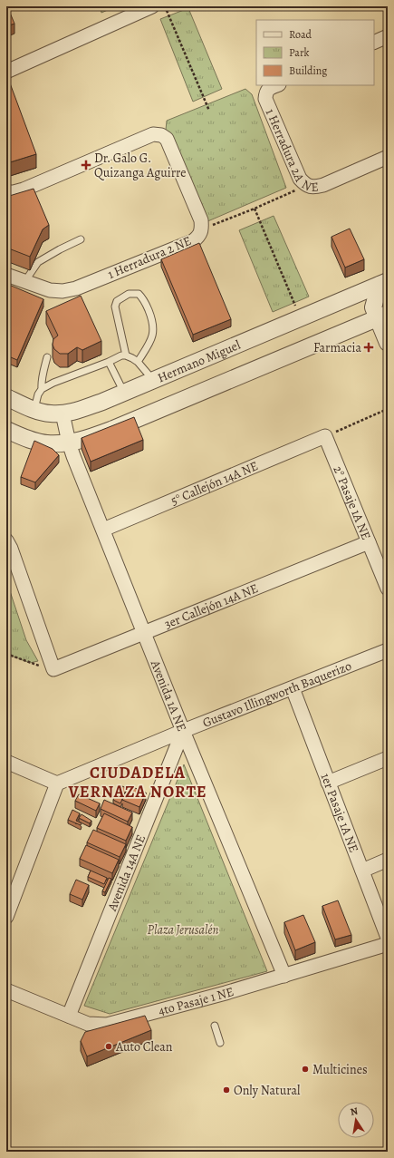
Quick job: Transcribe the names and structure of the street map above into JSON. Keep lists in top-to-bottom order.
{
  "streets": {
    "street": [
      "1 Herradura 2A NE",
      "1 Herradura 2 NE",
      "Hermano Miguel",
      "5° Callejón 14A NE",
      "2° Pasaje 1A NE",
      "3er Callejón 14A NE",
      "Gustavo Illingworth Baquerizo",
      "Avenida 1A NE",
      "1er Pasaje 1A NE",
      "Avenida 14A NE",
      "4to Pasaje 1 NE"
    ]
  },
  "crossings": [
    ["Hermano Miguel", "Avenida 1A NE"],
    ["5° Callejón 14A NE", "2° Pasaje 1A NE"],
    ["5° Callejón 14A NE", "Avenida 1A NE"],
    ["2° Pasaje 1A NE", "3er Callejón 14A NE"],
    ["3er Callejón 14A NE", "Avenida 1A NE"],
    ["Gustavo Illingworth Baquerizo", "Avenida 1A NE"],
    ["Gustavo Illingworth Baquerizo", "1er Pasaje 1A NE"],
    ["Gustavo Illingworth Baquerizo", "Avenida 14A NE"],
    ["Avenida 1A NE", "Avenida 14A NE"],
    ["Avenida 1A NE", "4to Pasaje 1 NE"],
    ["Avenida 14A NE", "4to Pasaje 1 NE"]
  ],
  "districts": ["CIUDADELA VERNAZA NORTE"],
  "parks": ["Plaza Jerusalén"],
  "places": {
    "health": ["Dr. Galo G. Quizanga Aguirre", "Farmacia"],
    "other": ["Auto Clean", "Multicines", "Only Natural"]
  },
  "legend": ["Road", "Park", "Building"],
  "north": "top"
}
